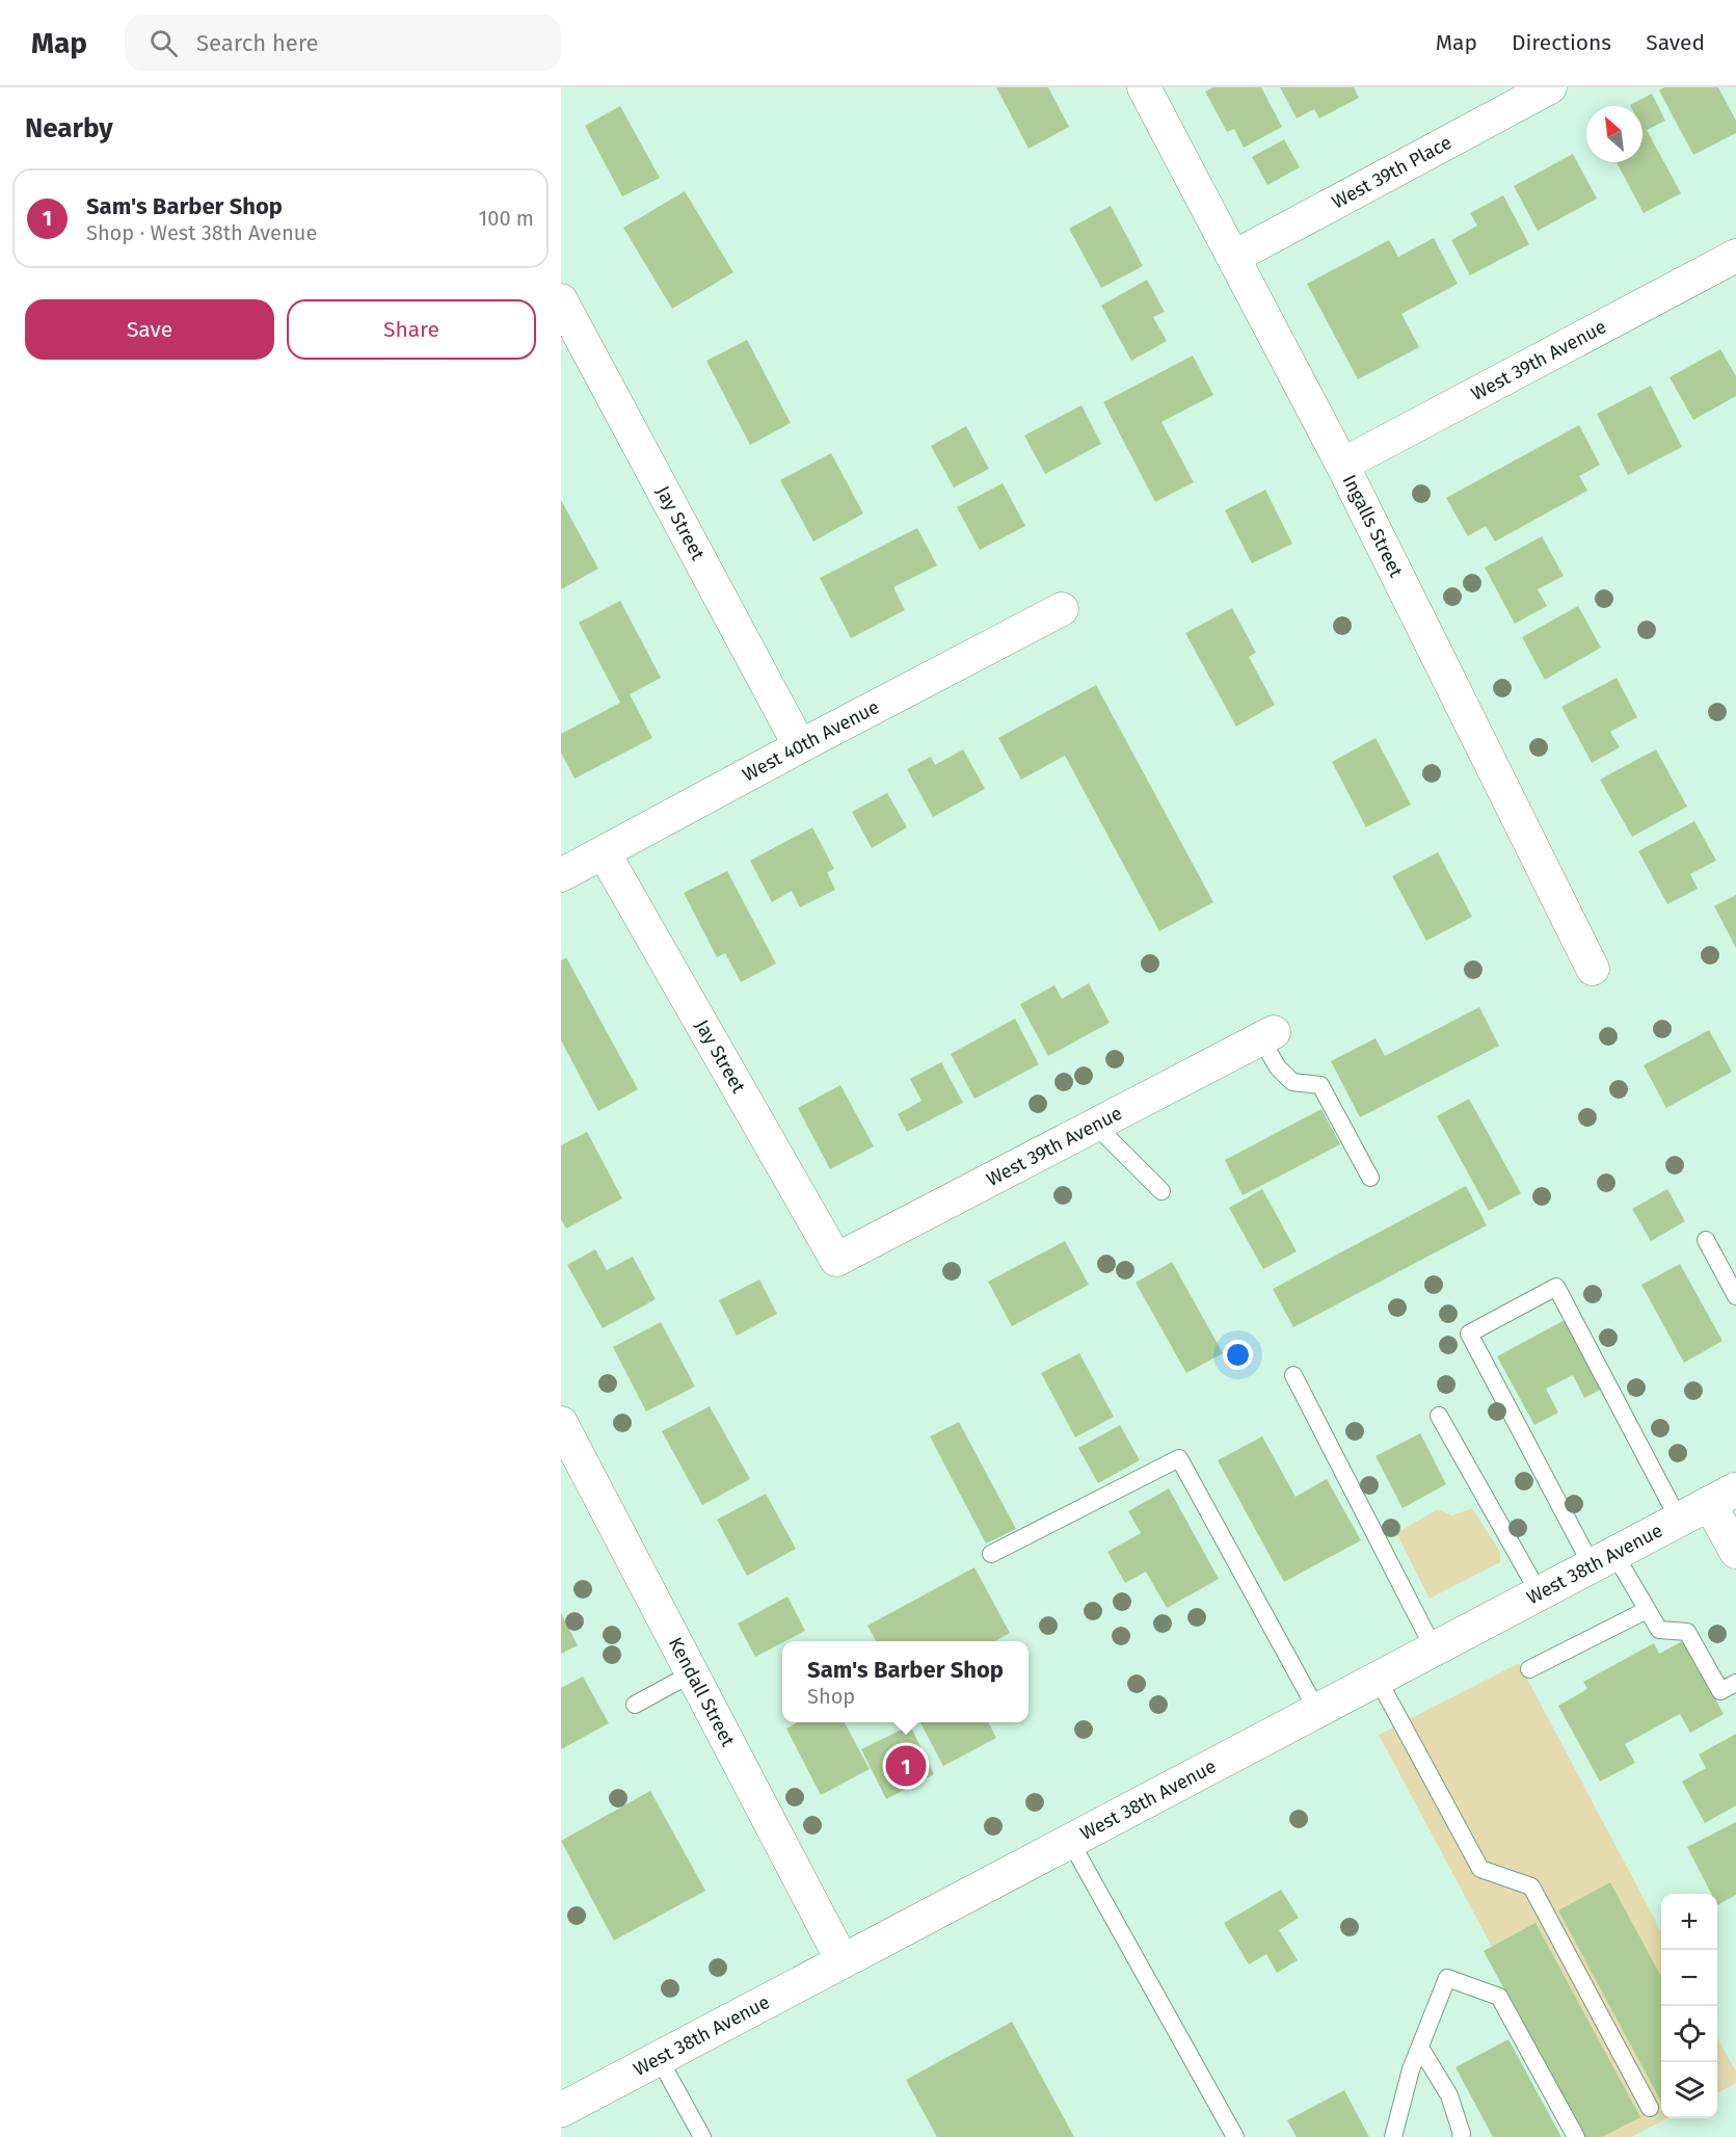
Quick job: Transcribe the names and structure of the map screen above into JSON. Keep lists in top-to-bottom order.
{
  "streets": {
    "main road": ["West 38th Avenue"],
    "street": [
      "West 39th Place",
      "West 39th Avenue",
      "Jay Street",
      "Ingalls Street",
      "West 40th Avenue",
      "Kendall Street"
    ]
  },
  "crossings": [
    ["West 39th Place", "Ingalls Street"],
    ["West 39th Avenue", "Jay Street"],
    ["West 39th Avenue", "Ingalls Street"],
    ["Jay Street", "West 40th Avenue"],
    ["West 38th Avenue", "Kendall Street"]
  ],
  "north": "top left",
  "page": {
    "header": "Map",
    "search": "Search here",
    "nav": ["Map", "Directions", "Saved"],
    "heading": "Nearby",
    "list": [
      {
        "mark": "1",
        "name": "Sam's Barber Shop",
        "note": "Shop · West 38th Avenue",
        "value": "100 m"
      }
    ],
    "buttons": ["Save", "Share"],
    "popup": ["Sam's Barber Shop", "Shop"],
    "pins": "1",
    "map_buttons": ["+", "−"]
  }
}
